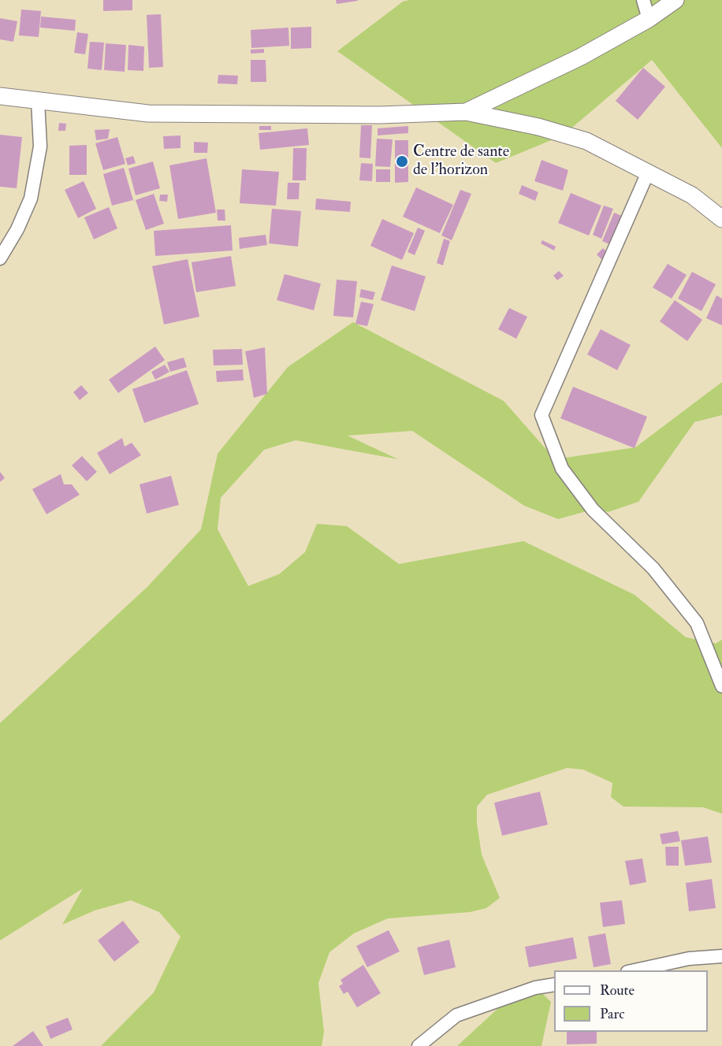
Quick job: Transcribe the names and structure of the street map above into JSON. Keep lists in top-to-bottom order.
{
  "places": ["Centre de sante de l'horizon"],
  "legend": ["Route", "Parc"]
}
